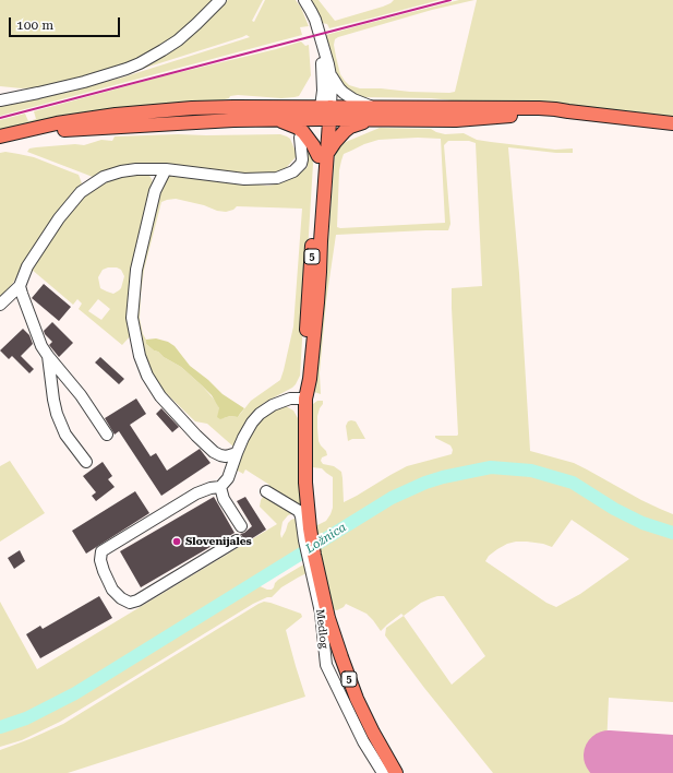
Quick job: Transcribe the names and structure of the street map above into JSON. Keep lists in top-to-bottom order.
{
  "streets": {
    "main road": ["5"],
    "street": ["Medlog"]
  },
  "water": ["Ložnica"],
  "places": ["Slovenijales"],
  "scale_bar": "100 m"
}
